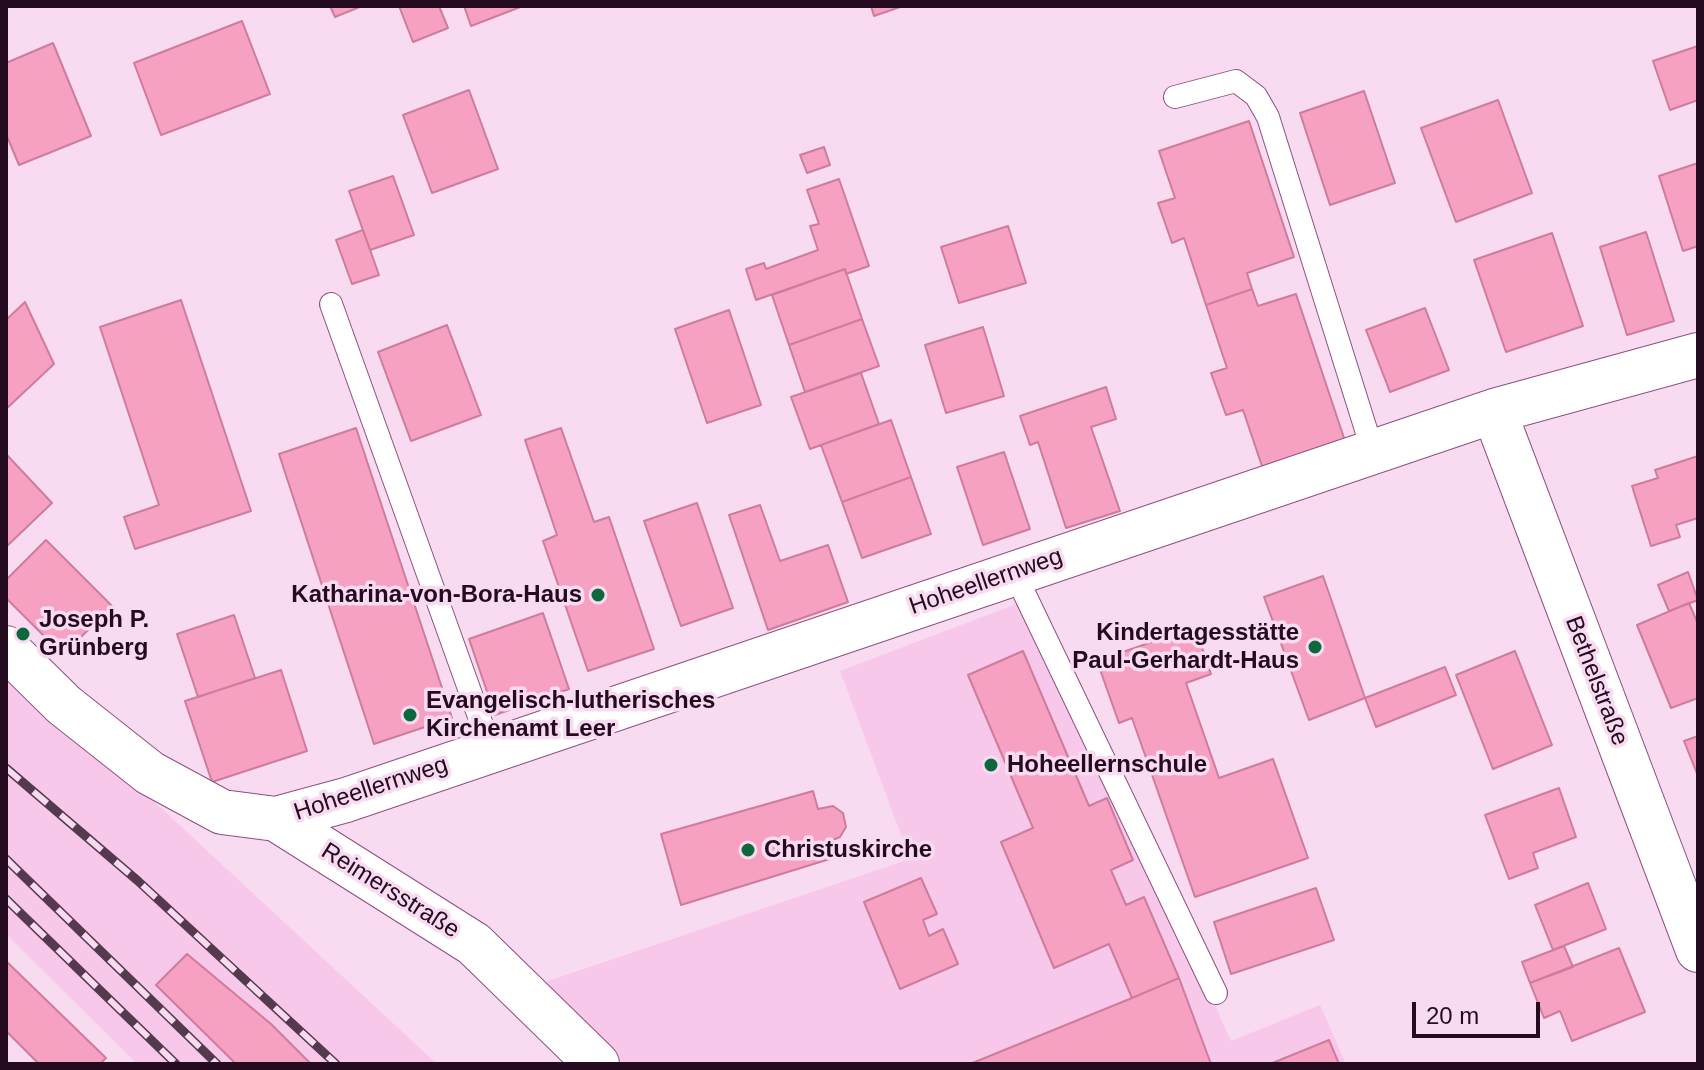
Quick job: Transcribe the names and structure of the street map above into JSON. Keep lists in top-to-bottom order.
{
  "streets": {
    "street": ["Hoheellernweg", "Bethelstraße", "Reimersstraße"]
  },
  "crossings": [
    ["Hoheellernweg", "Bethelstraße"],
    ["Hoheellernweg", "Reimersstraße"]
  ],
  "places": [
    "Katharina-von-Bora-Haus",
    "Joseph P. Grünberg",
    "Kindertagesstätte Paul-Gerhardt-Haus",
    "Evangelisch-lutherisches Kirchenamt Leer",
    "Hoheellernschule",
    "Christuskirche"
  ],
  "scale_bar": "20 m"
}
